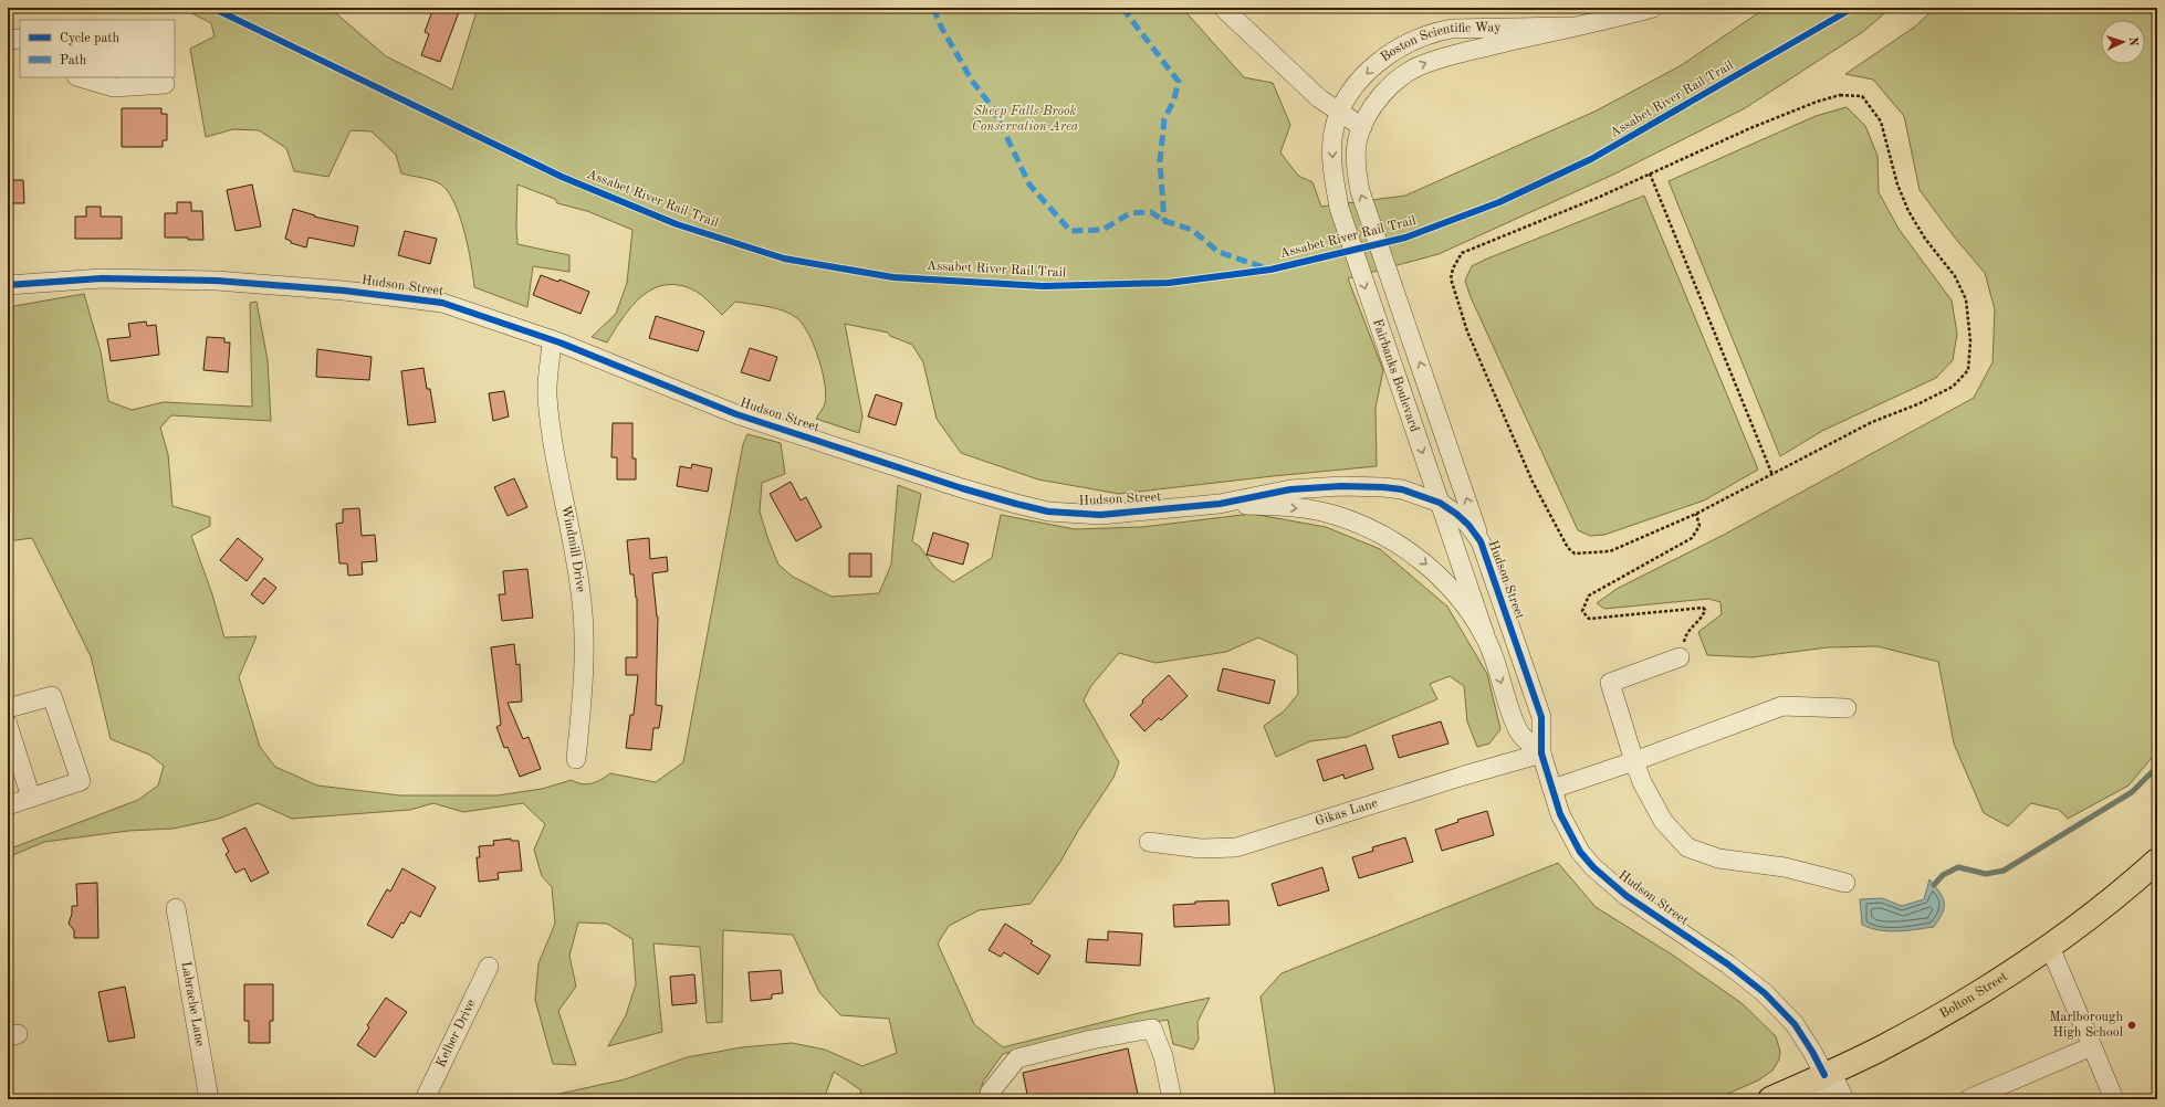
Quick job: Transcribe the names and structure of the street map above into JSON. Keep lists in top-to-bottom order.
{
  "streets": {
    "main road": ["Bolton Street"],
    "street": [
      "Boston Scientific Way",
      "Hudson Street",
      "Fairbanks Boulevard",
      "Windmill Drive",
      "Gikas Lane",
      "Labrache Lane",
      "Kelber Drive"
    ],
    "cycle path": ["Assabet River Rail Trail"]
  },
  "crossings": [
    ["Boston Scientific Way", "Fairbanks Boulevard"],
    ["Hudson Street", "Fairbanks Boulevard"],
    ["Hudson Street", "Windmill Drive"],
    ["Hudson Street", "Gikas Lane"],
    ["Hudson Street", "Bolton Street"]
  ],
  "parks": ["Sheep Falls Brook Conservation Area"],
  "places": ["Marlborough High School"],
  "legend": ["Cycle path", "Path"],
  "north": "right"
}
